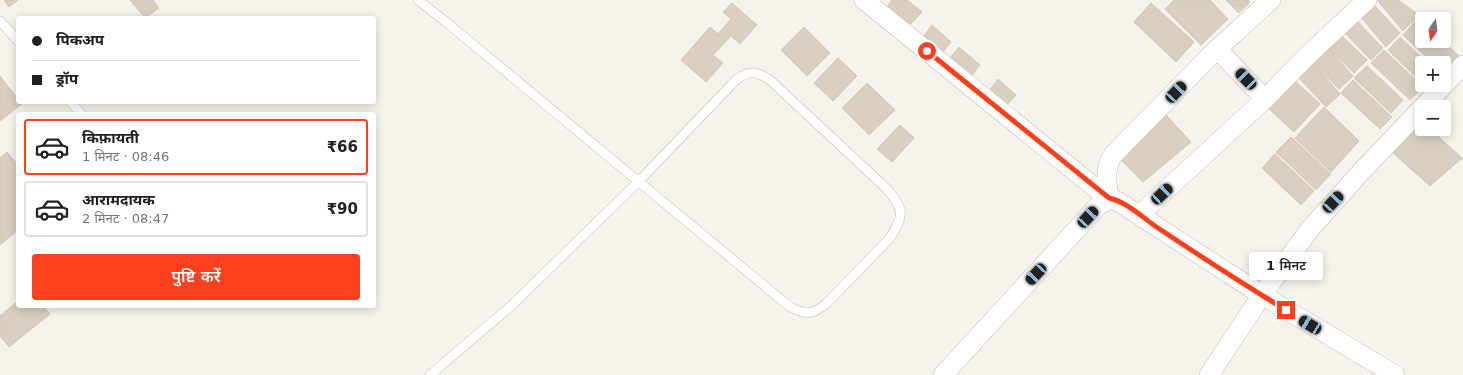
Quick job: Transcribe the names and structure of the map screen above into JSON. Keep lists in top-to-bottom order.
{
  "north": "bottom",
  "page": {
    "map_buttons": ["+", "−"],
    "banner": ["पिकअप", "ड्रॉप"],
    "list": [
      {
        "name": "किफ़ायती",
        "note": "1 मिनट · 08:46",
        "value": "₹66"
      },
      {
        "name": "आरामदायक",
        "note": "2 मिनट · 08:47",
        "value": "₹90"
      }
    ],
    "buttons": "पुष्टि करें",
    "bubble": "1 मिनट"
  }
}
